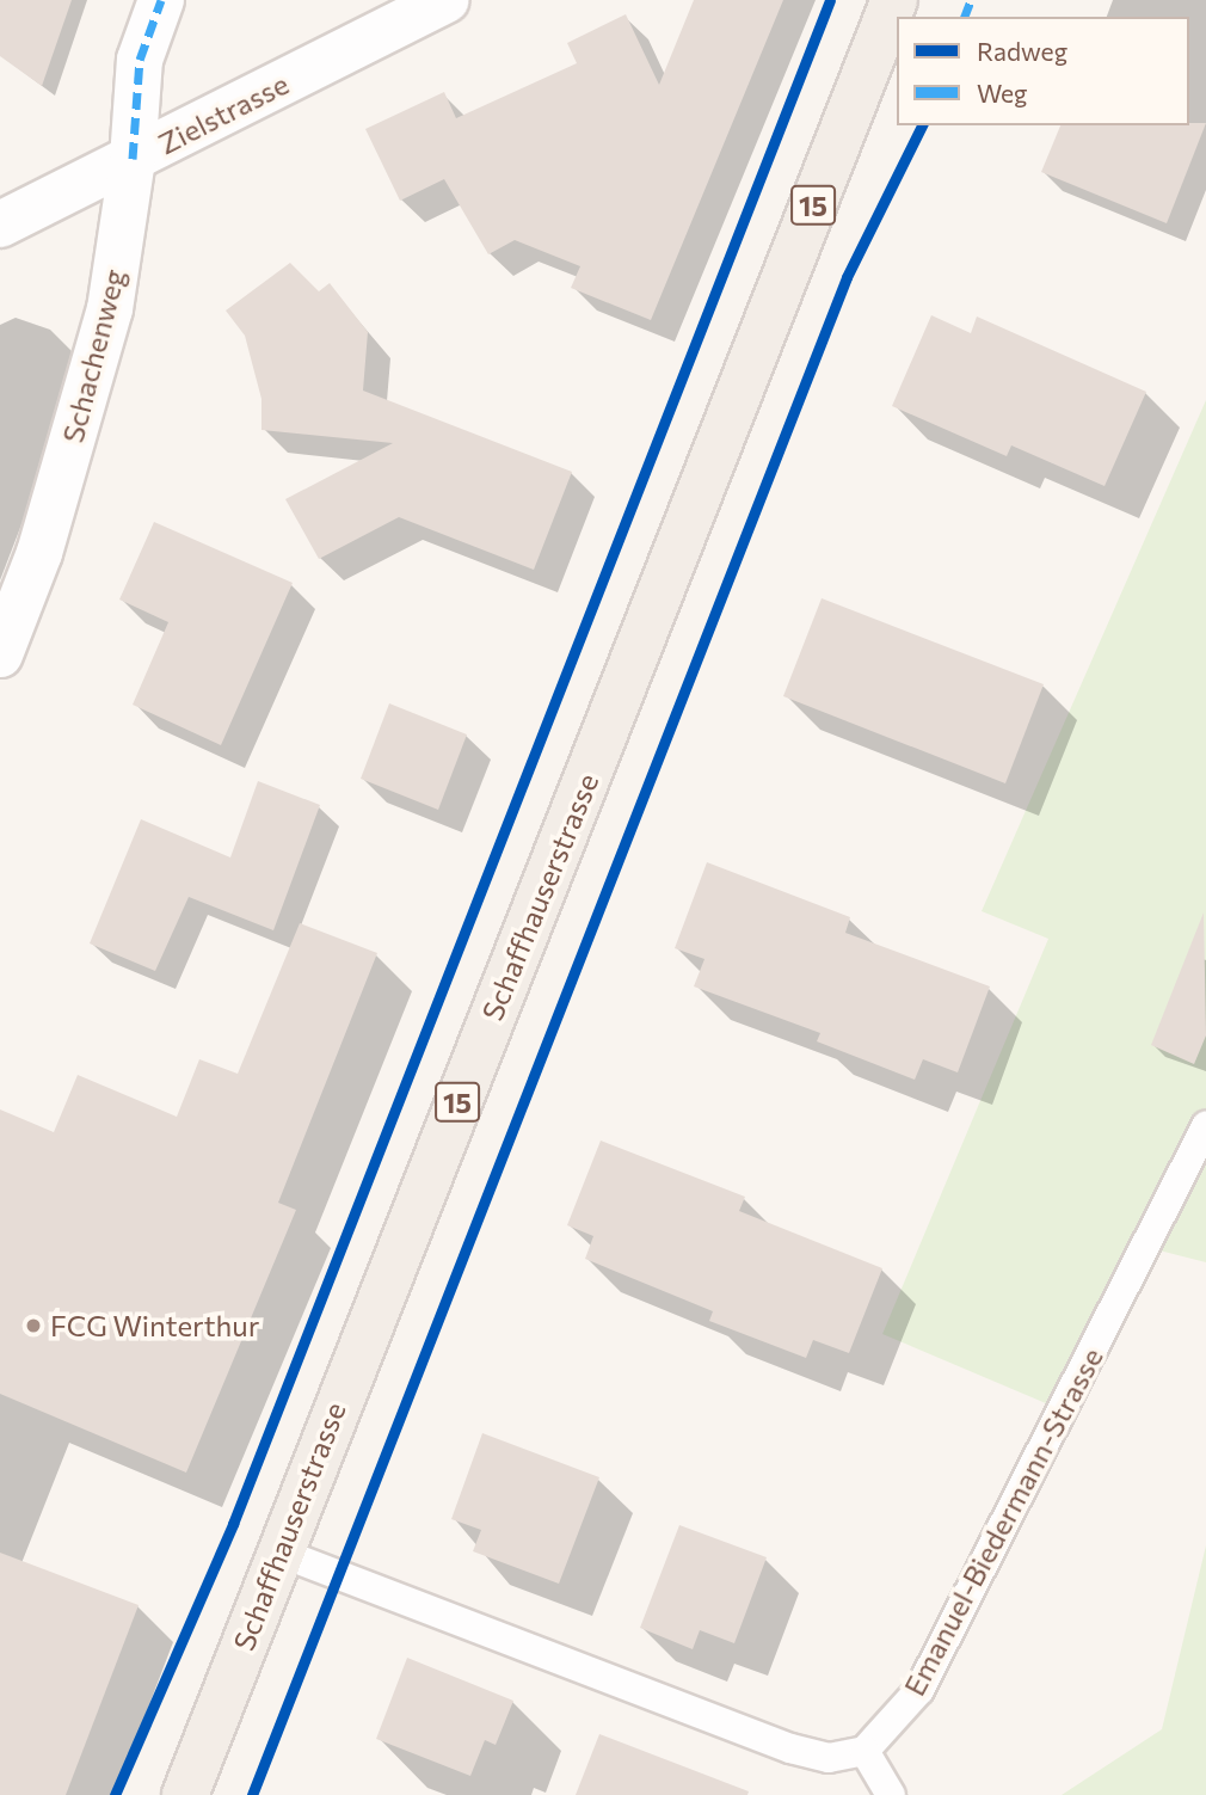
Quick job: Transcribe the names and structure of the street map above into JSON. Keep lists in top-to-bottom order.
{
  "streets": {
    "main road": ["15", "Schaffhauserstrasse"],
    "street": ["Zielstrasse", "Schachenweg"],
    "lane": ["Emanuel-Biedermann-Strasse"]
  },
  "crossings": [
    ["Zielstrasse", "Schachenweg"]
  ],
  "places": ["FCG Winterthur"],
  "legend": ["Radweg", "Weg"]
}
